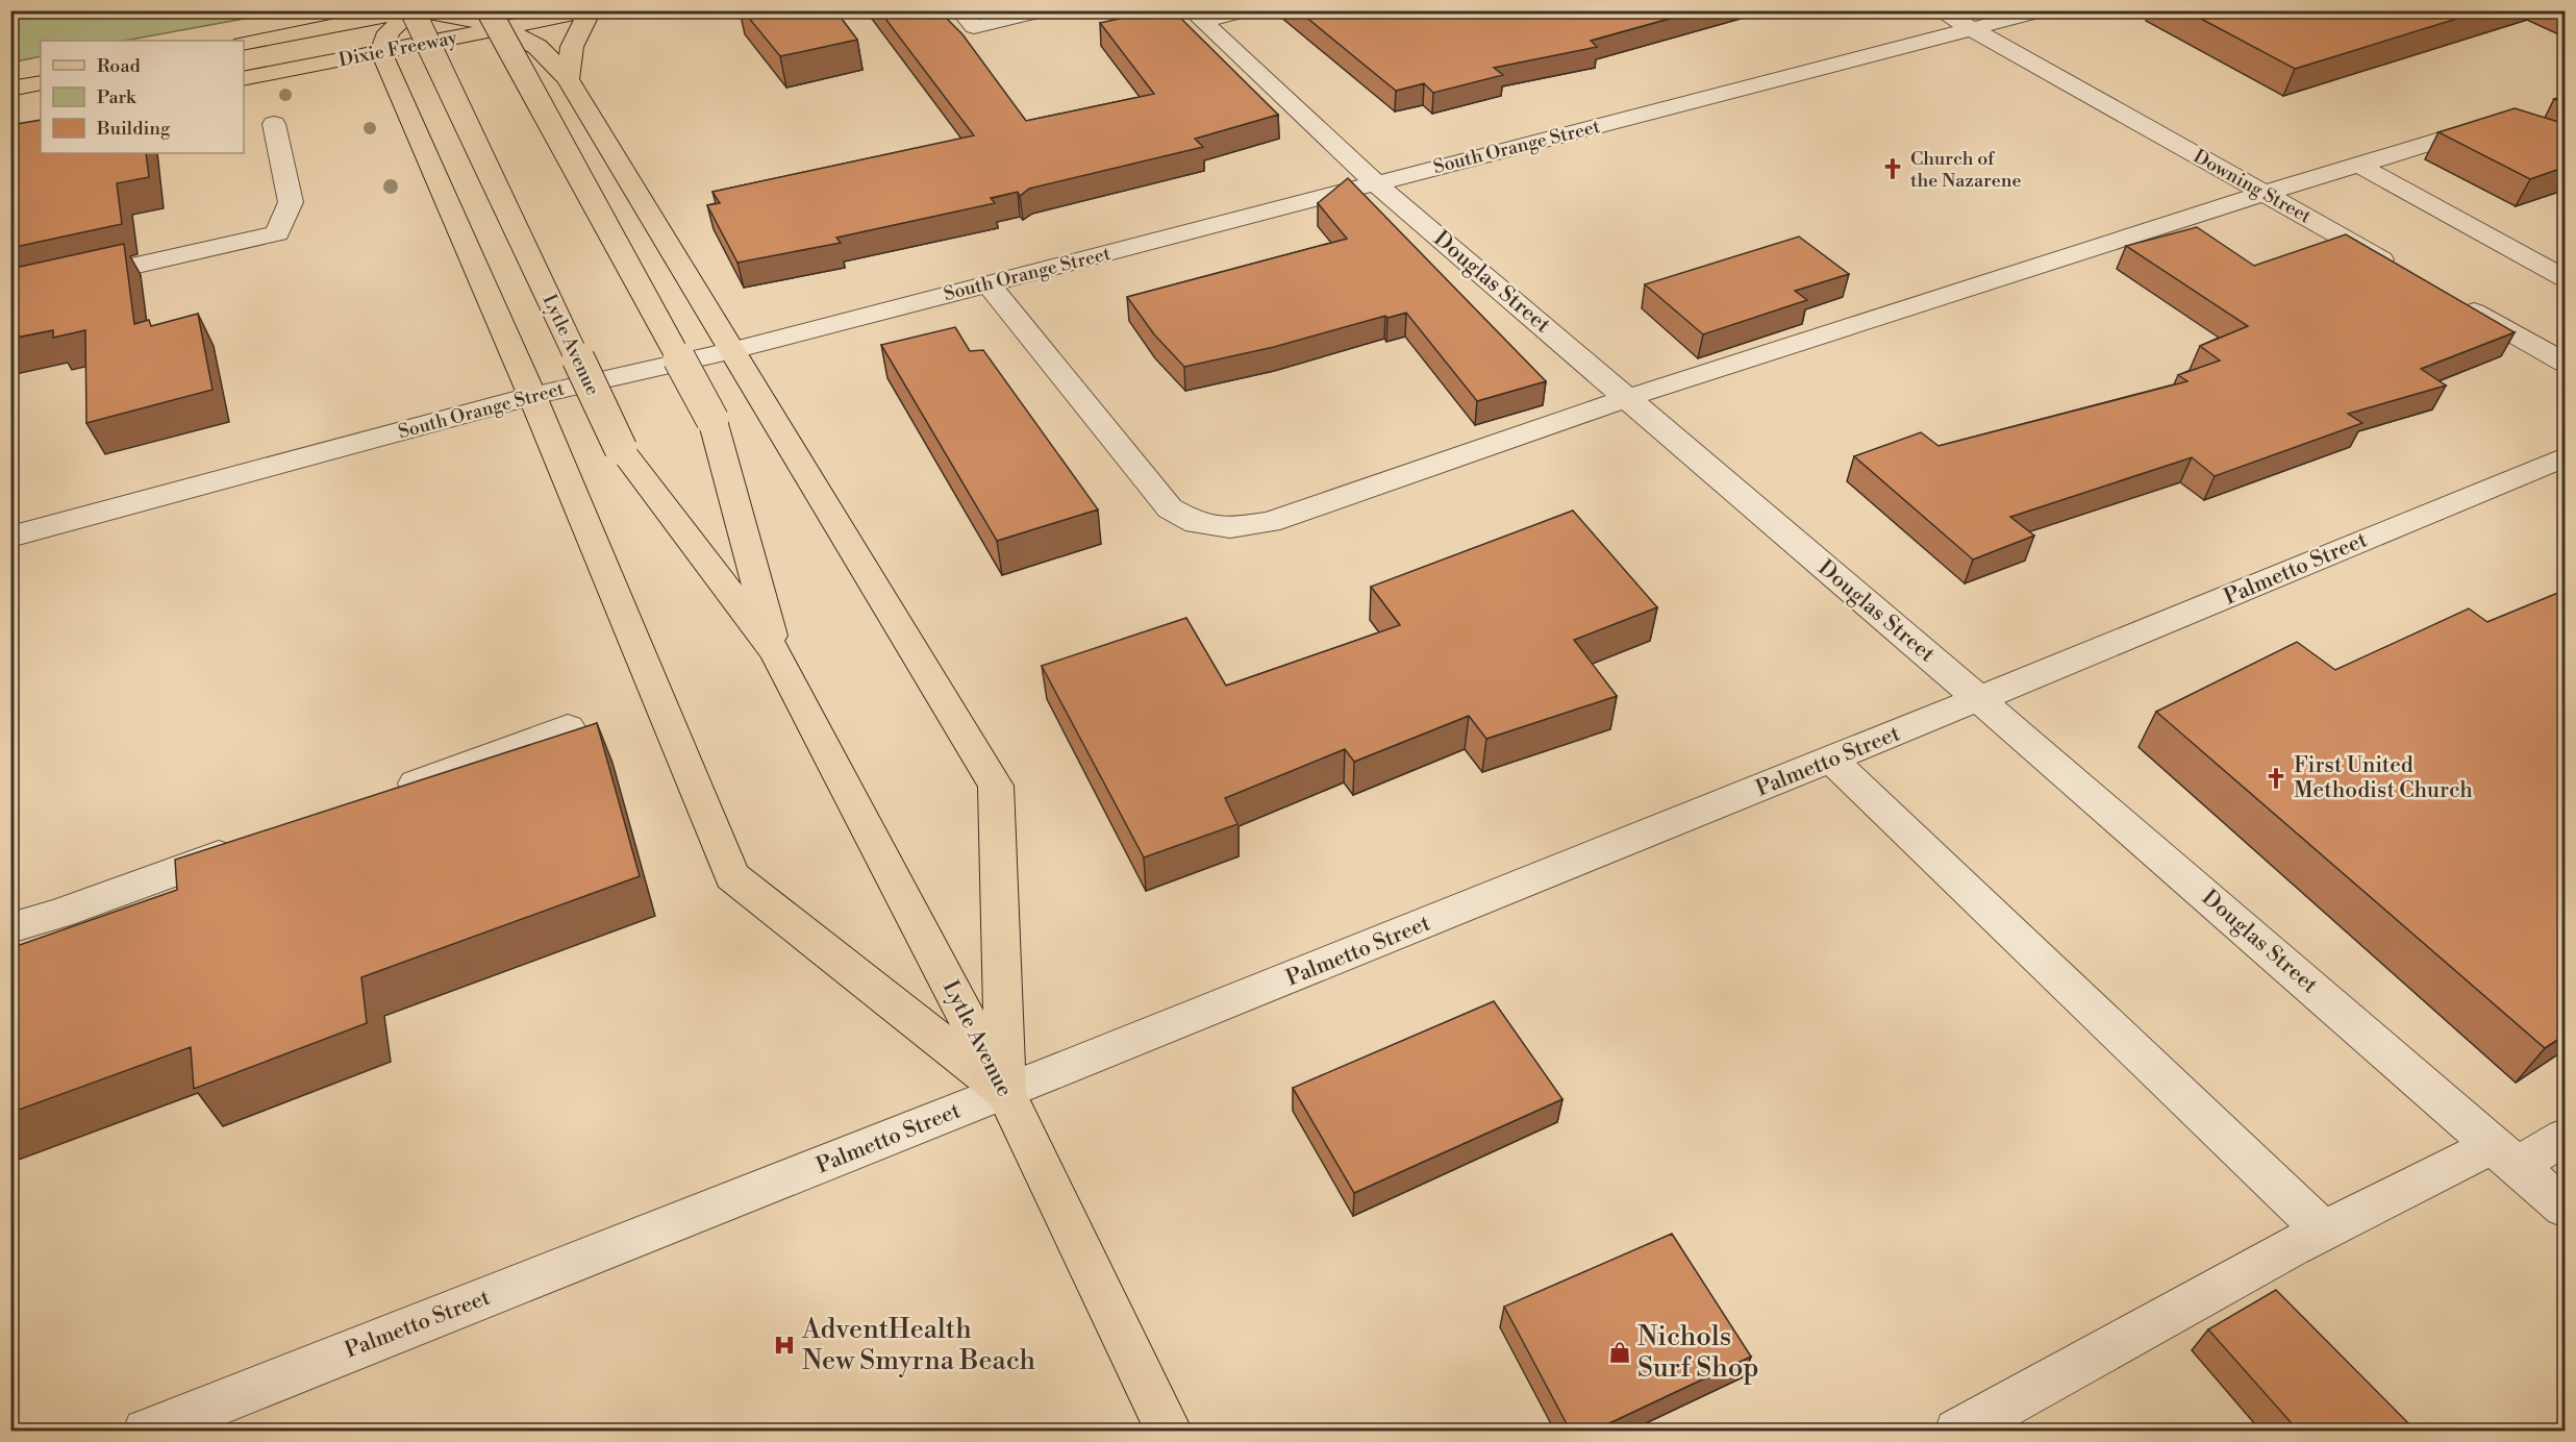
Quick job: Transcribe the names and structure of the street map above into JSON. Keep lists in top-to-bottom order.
{
  "streets": {
    "main road": ["Dixie Freeway", "Lytle Avenue"],
    "street": [
      "South Orange Street",
      "Downing Street",
      "Douglas Street",
      "Palmetto Street"
    ]
  },
  "crossings": [
    ["Dixie Freeway", "South Orange Street"],
    ["Dixie Freeway", "Lytle Avenue"],
    ["Dixie Freeway", "Palmetto Street"],
    ["South Orange Street", "Downing Street"],
    ["South Orange Street", "Douglas Street"],
    ["Douglas Street", "Palmetto Street"],
    ["Lytle Avenue", "Palmetto Street"]
  ],
  "places": {
    "church": ["Church of the Nazarene", "First United Methodist Church"],
    "hospital": ["AdventHealth New Smyrna Beach"],
    "shop": ["Nichols Surf Shop"]
  },
  "legend": ["Road", "Park", "Building"]
}
